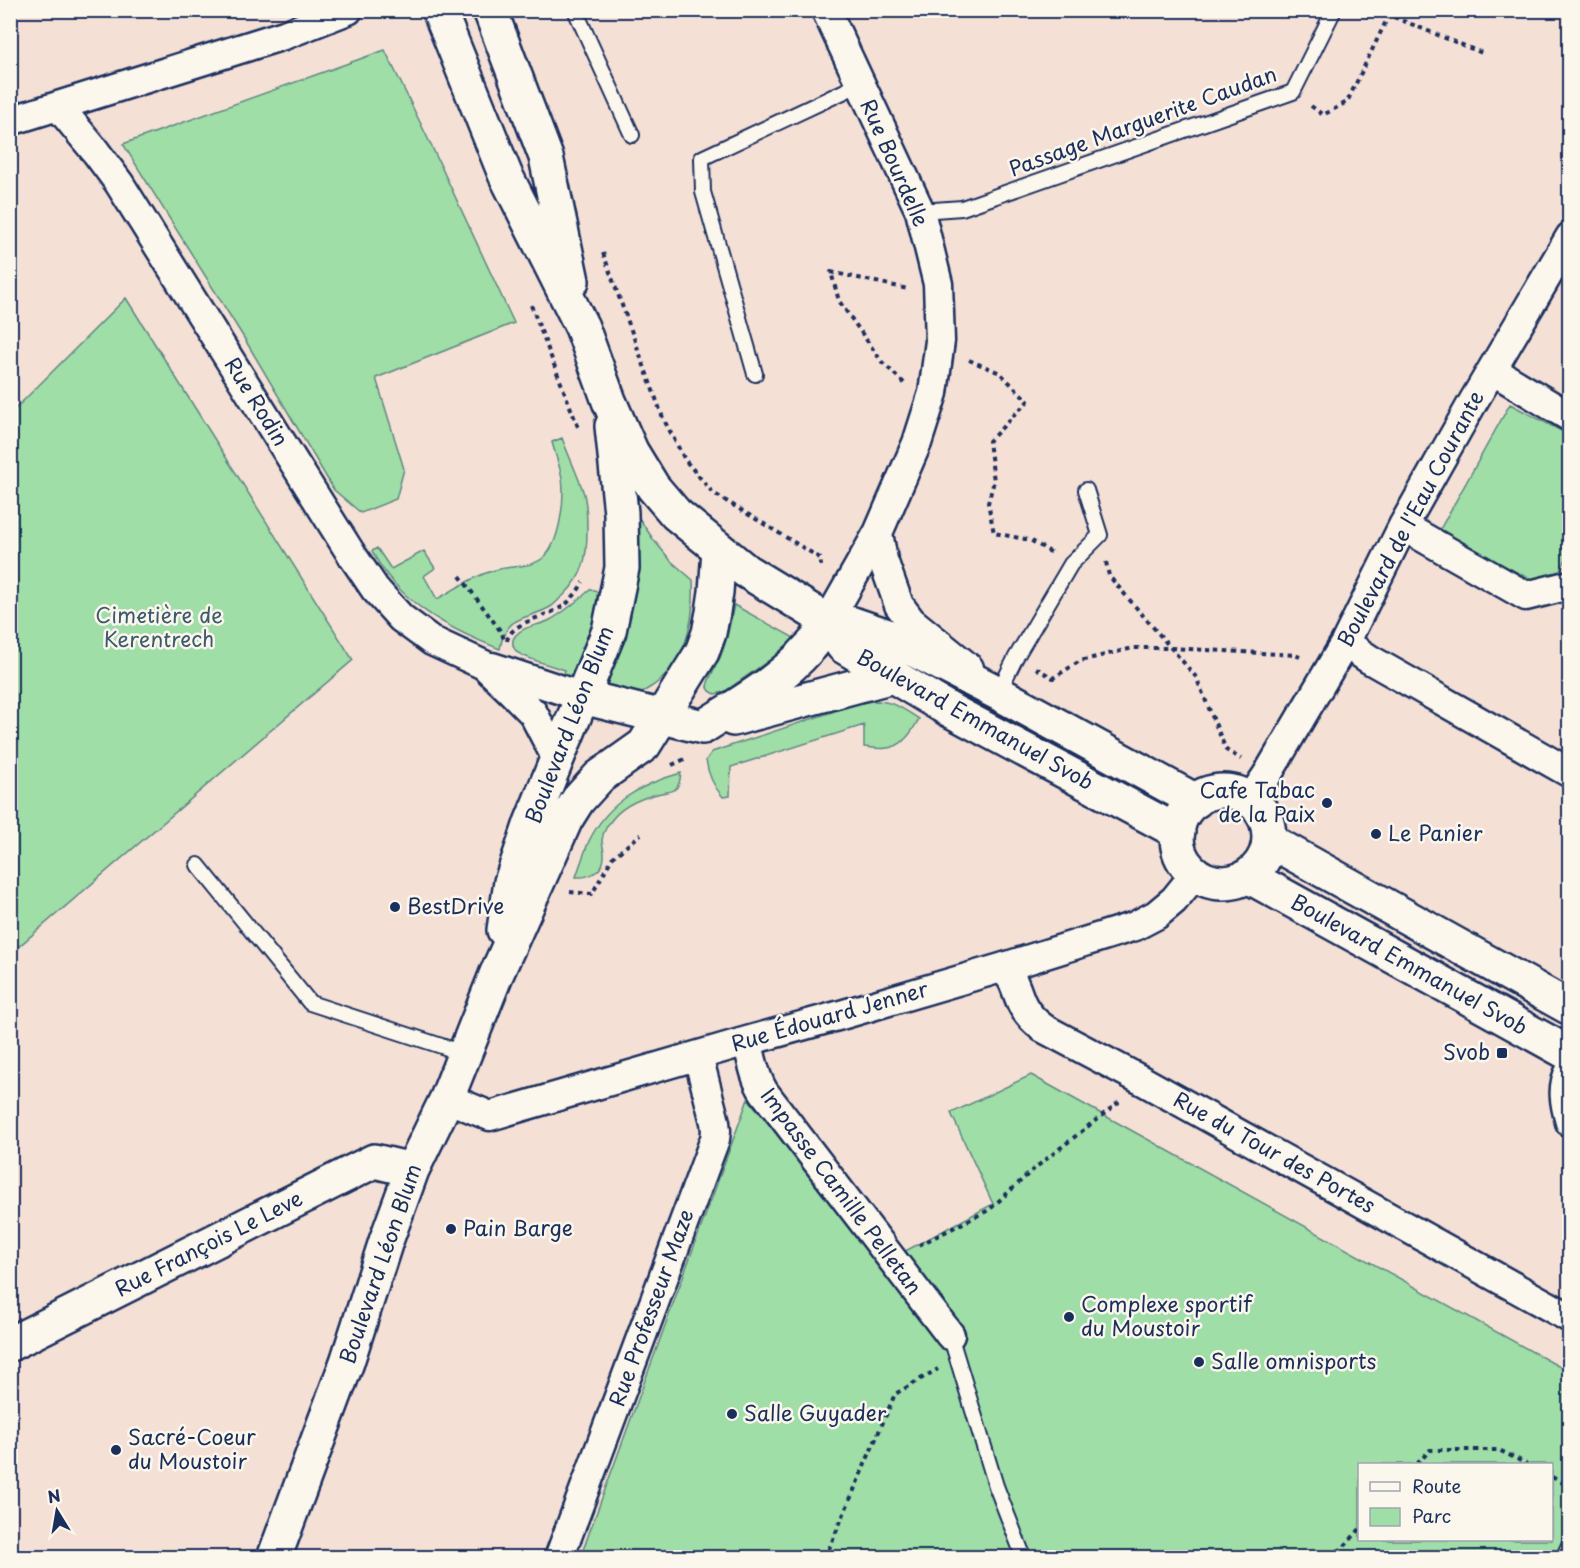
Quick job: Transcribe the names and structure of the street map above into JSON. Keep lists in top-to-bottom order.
{
  "streets": {
    "main road": ["Boulevard Emmanuel Svob", "Boulevard Léon Blum", "Rue François Le Leve"],
    "street": [
      "Rue Bourdelle",
      "Rue Rodin",
      "Boulevard de l'Eau Courante",
      "Rue Édouard Jenner",
      "Rue du Tour des Portes",
      "Impasse Camille Pelletan",
      "Rue Professeur Maze"
    ],
    "lane": ["Passage Marguerite Caudan"]
  },
  "crossings": [
    ["Passage Marguerite Caudan", "Rue Bourdelle"],
    ["Rue Bourdelle", "Boulevard Emmanuel Svob"],
    ["Rue Rodin", "Boulevard Léon Blum"],
    ["Boulevard de l'Eau Courante", "Boulevard Emmanuel Svob"],
    ["Boulevard de l'Eau Courante", "Rue Édouard Jenner"],
    ["Boulevard Emmanuel Svob", "Rue Édouard Jenner"],
    ["Boulevard Léon Blum", "Rue Édouard Jenner"],
    ["Boulevard Léon Blum", "Rue François Le Leve"],
    ["Rue Édouard Jenner", "Rue du Tour des Portes"],
    ["Rue Édouard Jenner", "Impasse Camille Pelletan"],
    ["Rue Édouard Jenner", "Rue Professeur Maze"]
  ],
  "parks": ["Cimetière de Kerentrech"],
  "places": {
    "other": [
      "Cafe Tabac de la Paix",
      "Le Panier",
      "BestDrive",
      "Pain Barge",
      "Complexe sportif du Moustoir",
      "Salle omnisports",
      "Salle Guyader",
      "Sacré-Coeur du Moustoir"
    ],
    "transit": ["Svob"]
  },
  "legend": ["Route", "Parc"],
  "north": "top"
}
